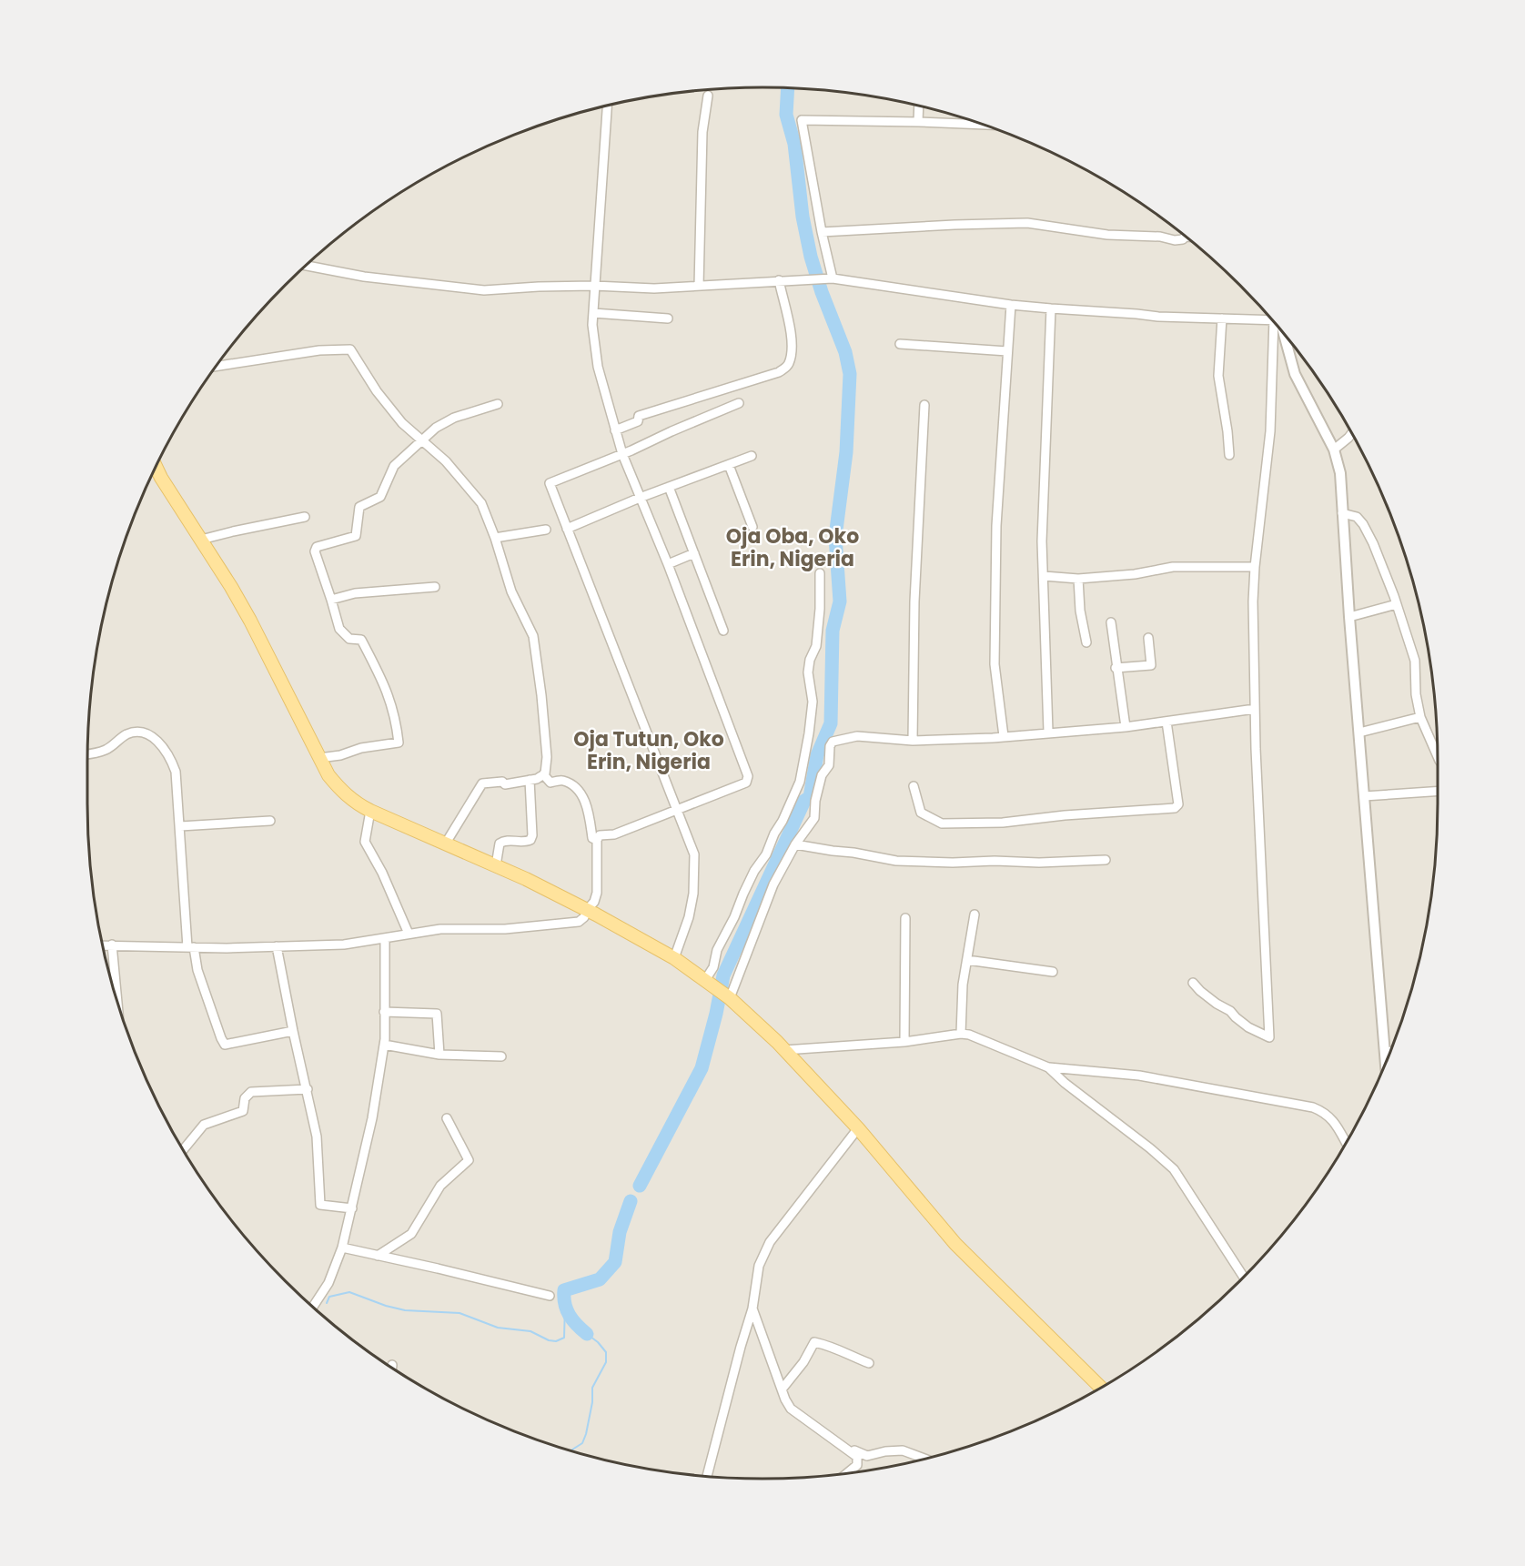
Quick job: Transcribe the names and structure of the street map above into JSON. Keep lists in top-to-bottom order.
{
  "districts": ["Oja Oba, Oko Erin, Nigeria", "Oja Tutun, Oko Erin, Nigeria"]
}
